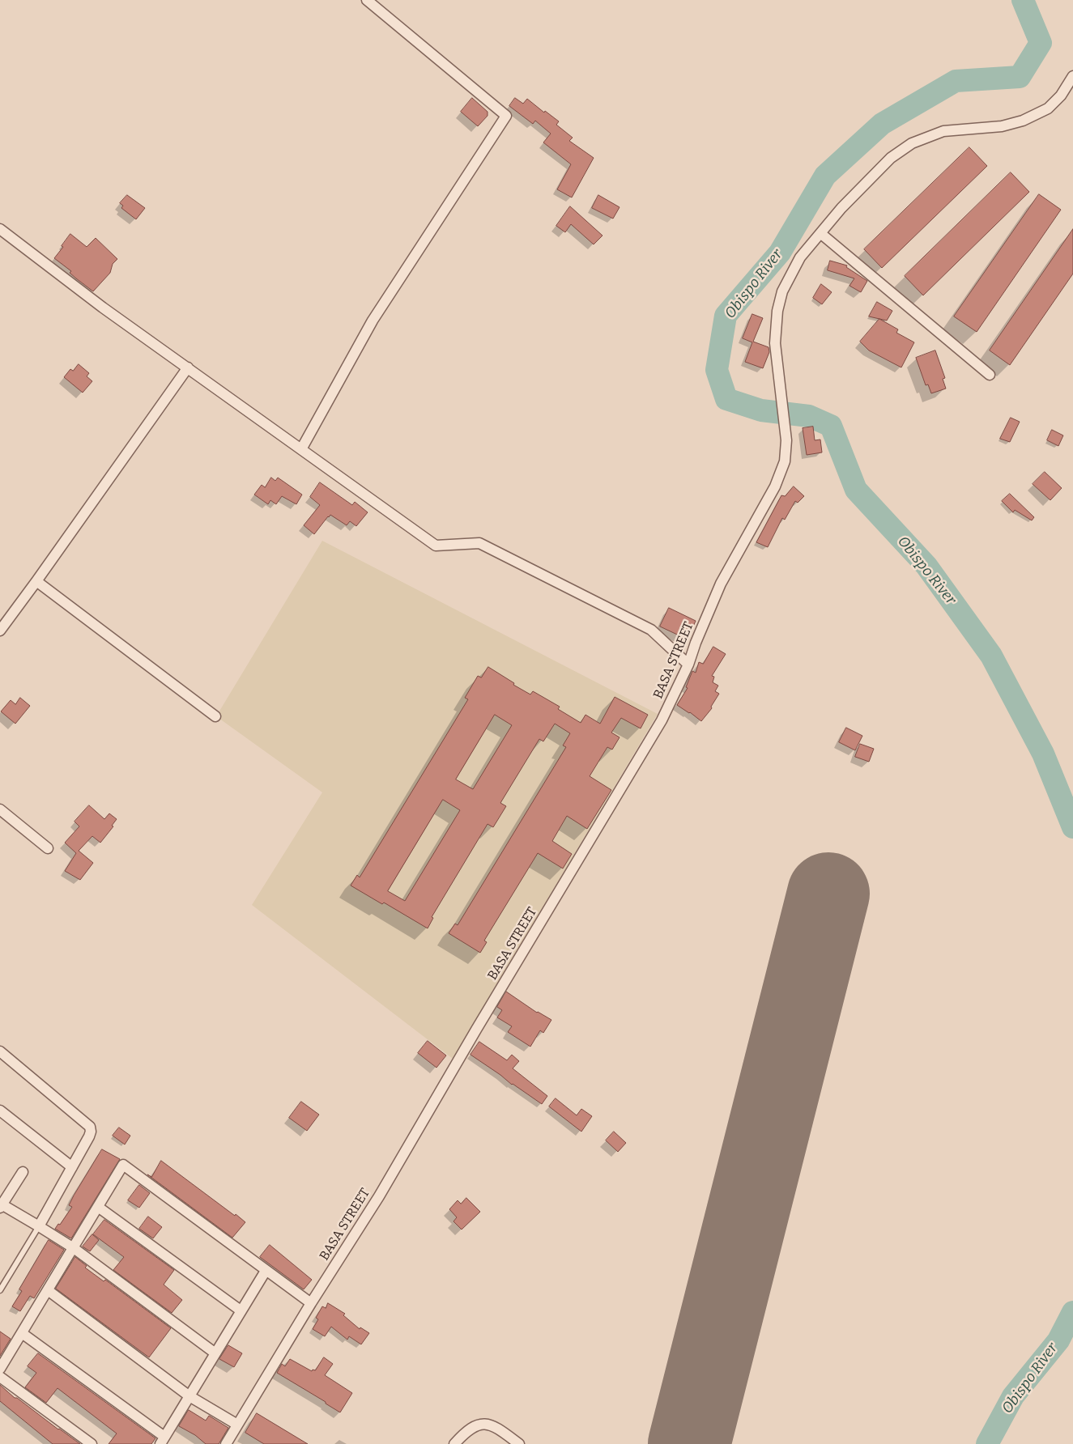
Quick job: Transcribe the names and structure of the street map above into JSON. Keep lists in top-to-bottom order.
{
  "streets": {
    "street": ["BASA STREET"]
  },
  "water": ["Obispo River"]
}
